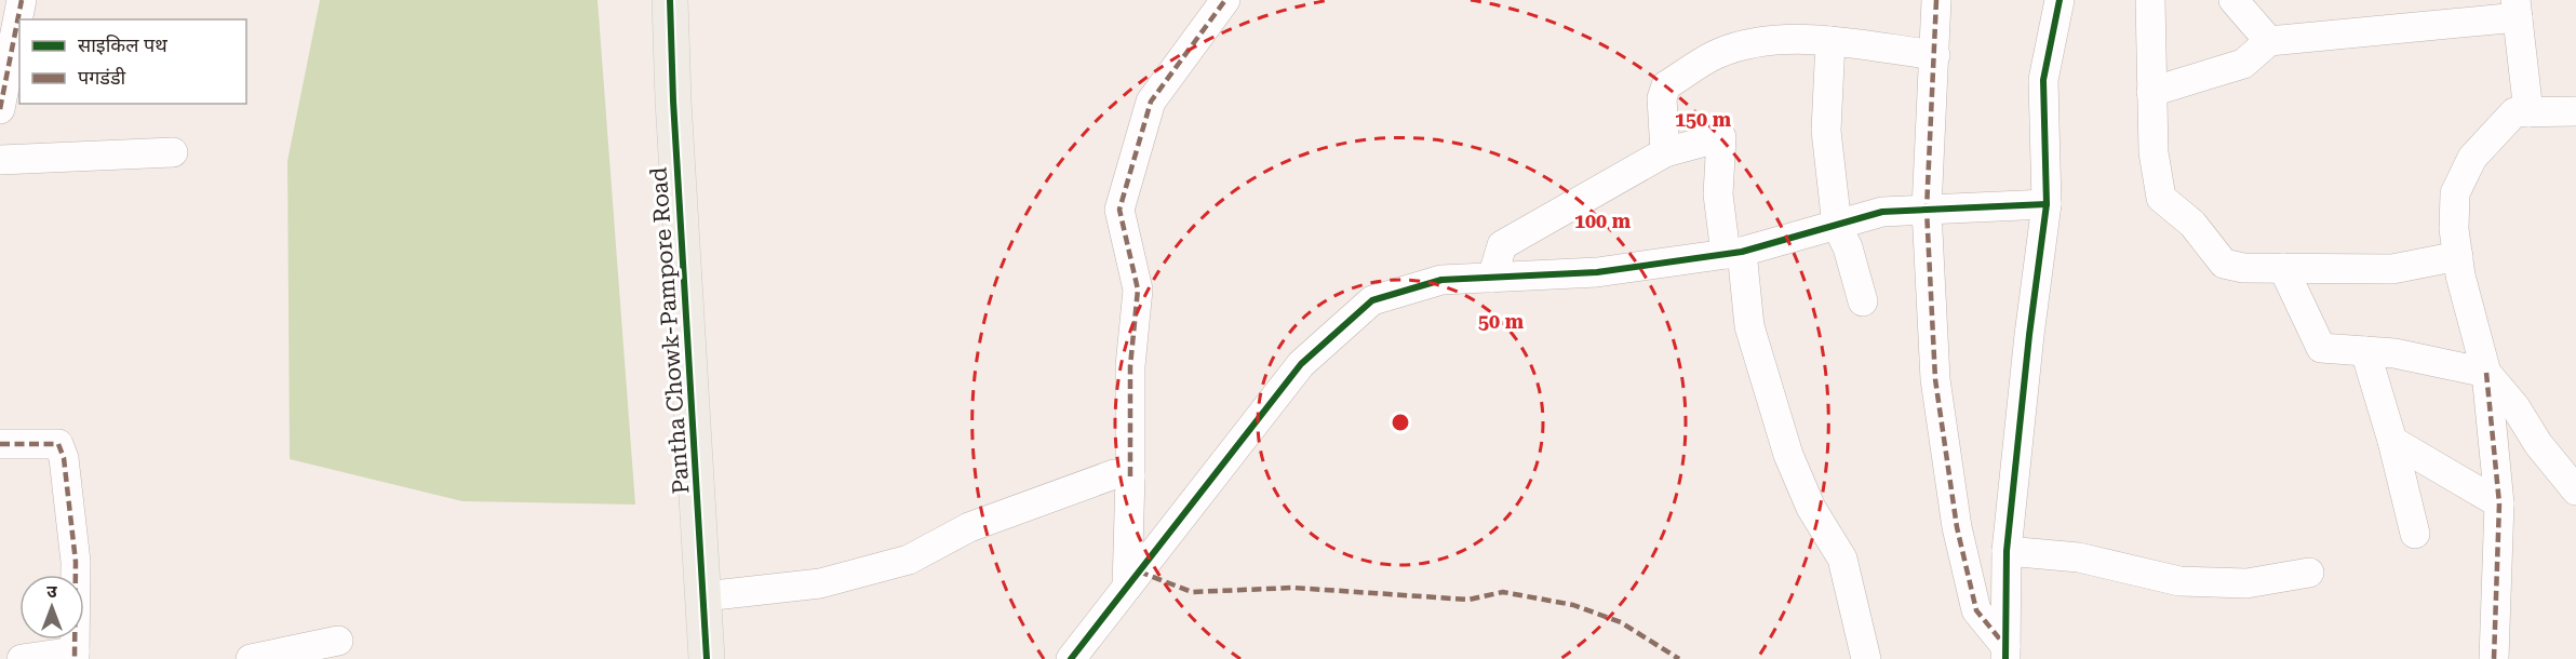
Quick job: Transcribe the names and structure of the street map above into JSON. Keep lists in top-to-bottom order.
{
  "streets": {
    "main road": ["Pantha Chowk-Pampore Road"]
  },
  "legend": ["साइकिल पथ", "पगडंडी"],
  "north": "top",
  "rings": ["150 m", "100 m", "50 m"]
}
